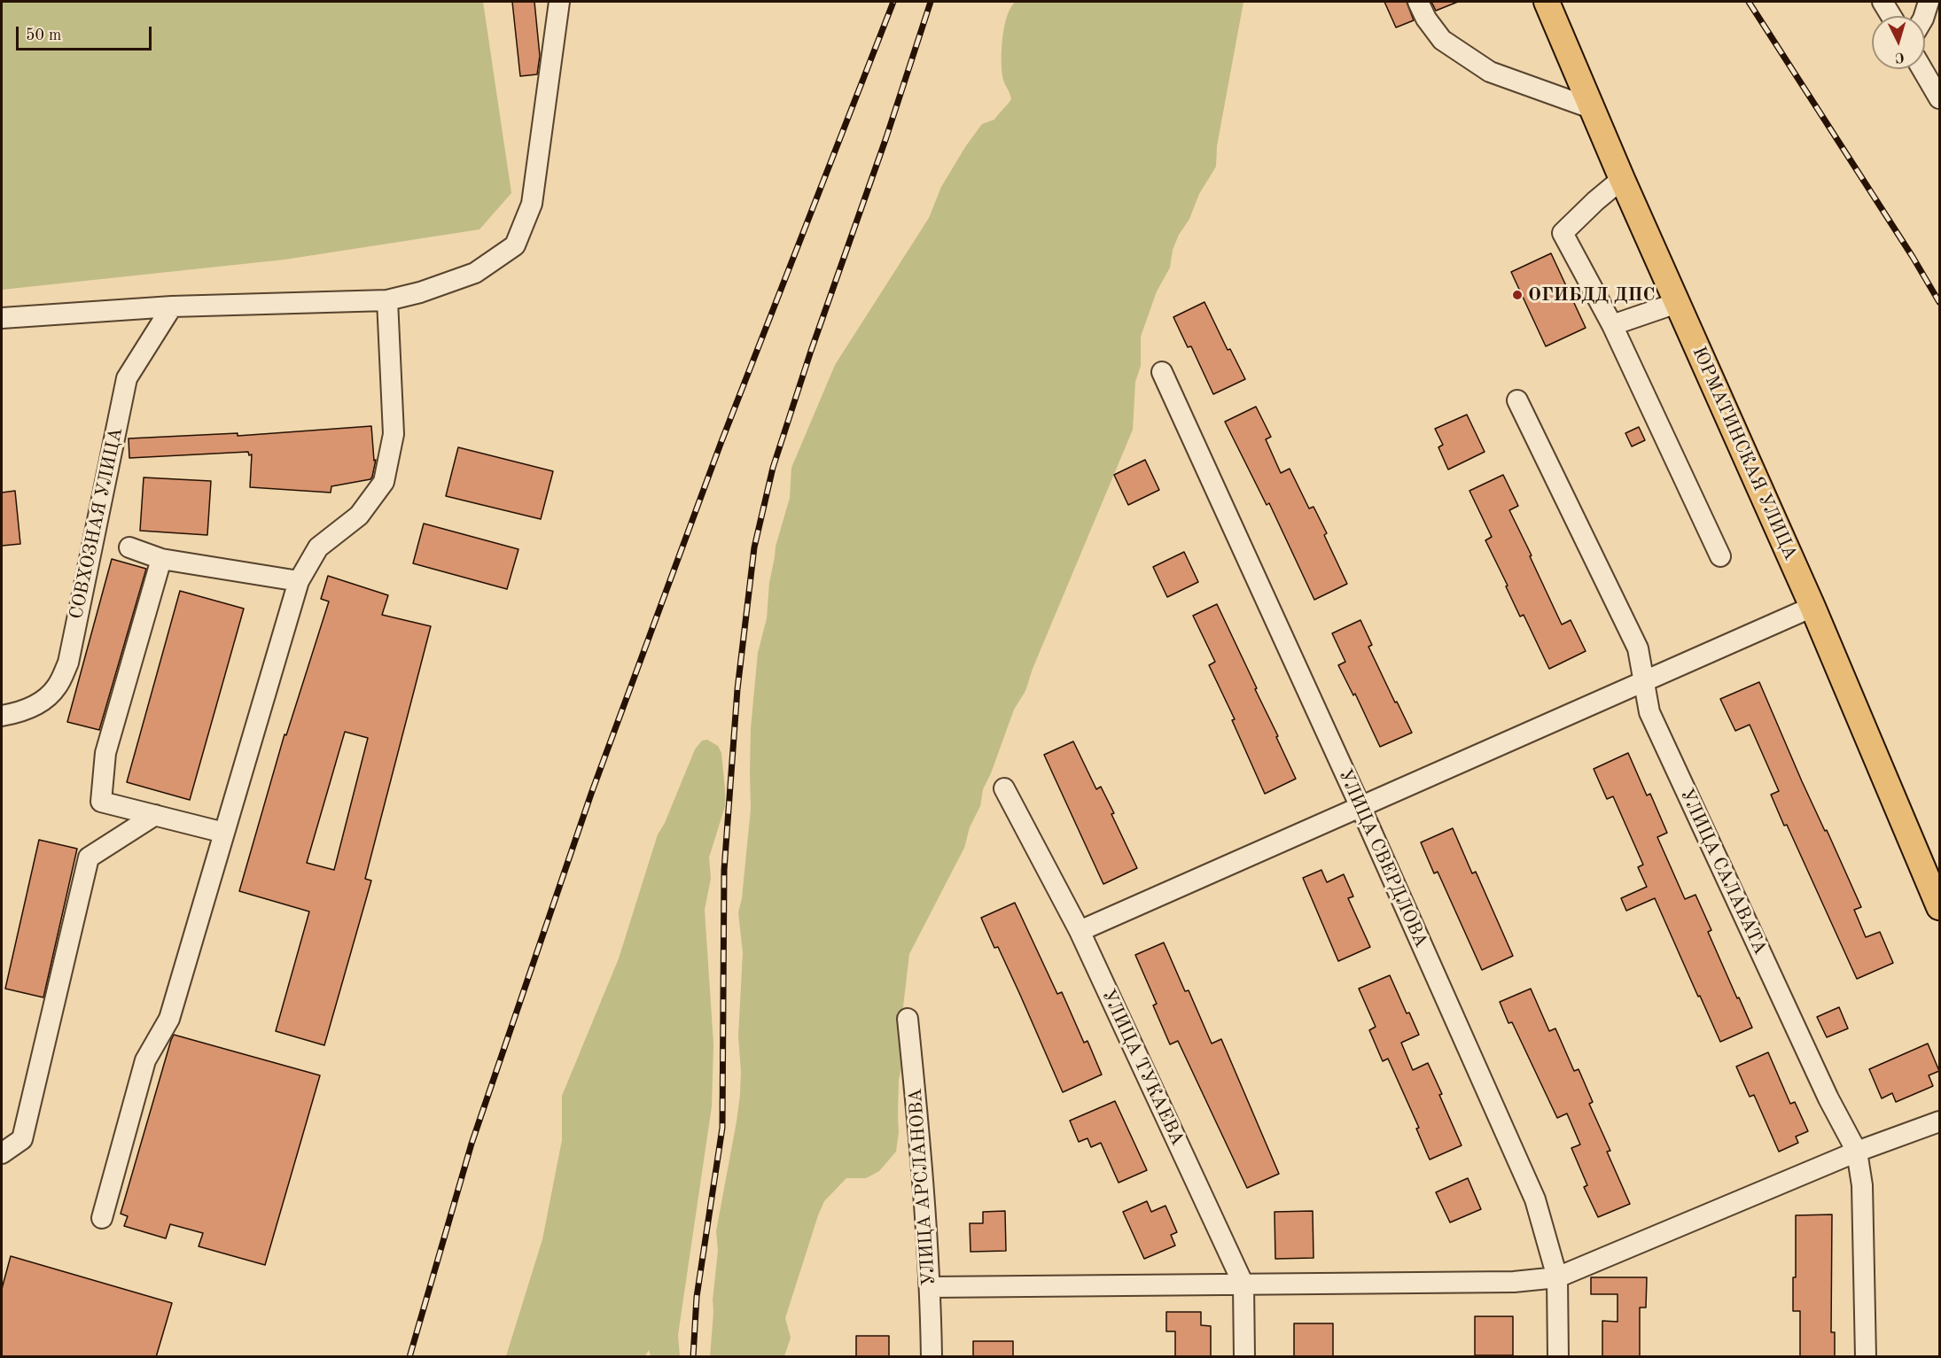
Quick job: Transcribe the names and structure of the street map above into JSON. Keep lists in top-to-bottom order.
{
  "streets": {
    "main road": ["ЮРМАТИНСКАЯ УЛИЦА"],
    "street": [
      "СОВХОЗНАЯ УЛИЦА",
      "УЛИЦА СВЕРДЛОВА",
      "УЛИЦА САЛАВАТА",
      "УЛИЦА ТУКАЕВА",
      "УЛИЦА АРСЛАНОВА"
    ]
  },
  "places": ["ОГИБДД ДПС"],
  "scale_bar": "50 m",
  "north": "bottom"
}
